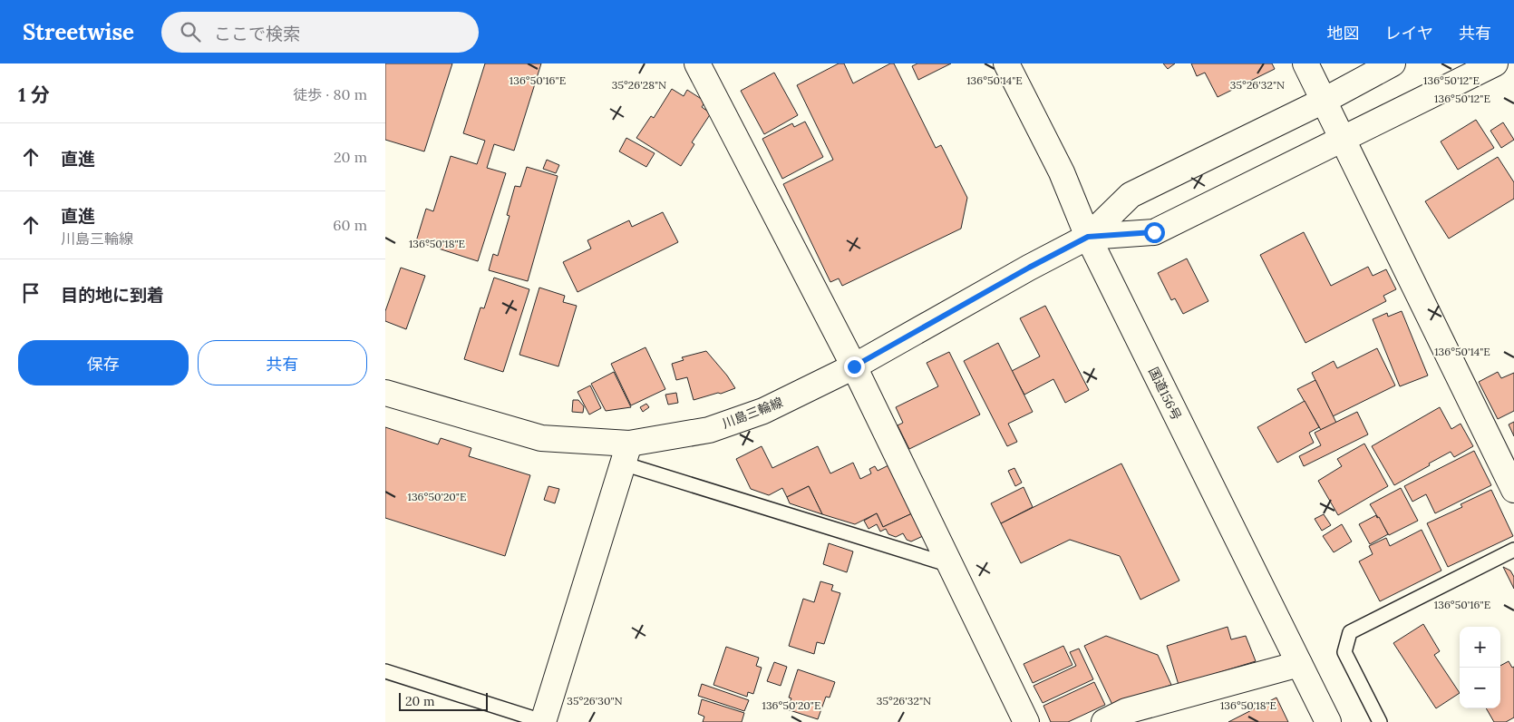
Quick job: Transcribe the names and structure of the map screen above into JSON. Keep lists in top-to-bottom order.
{
  "streets": {
    "main road": ["国道156号", "川島三輪線"]
  },
  "crossings": [
    ["国道156号", "川島三輪線"]
  ],
  "scale_bar": "20 m",
  "page": {
    "header": "Streetwise",
    "search": "ここで検索",
    "nav": ["地図", "レイヤ", "共有"],
    "heading": ["1 分", "徒歩 · 80 m"],
    "list": [
      ["直進", "20 m"],
      ["直進", "川島三輪線", "60 m"],
      "目的地に到着"
    ],
    "buttons": ["保存", "共有"],
    "map_buttons": ["+", "−"],
    "scale": "20 m"
  },
  "coordinates": [
    "136°50'16\"E",
    "136°50'14\"E",
    "136°50'12\"E",
    "35°26'28\"N",
    "35°26'32\"N",
    "136°50'18\"E",
    "136°50'20\"E",
    "35°26'30\"N"
  ]
}
